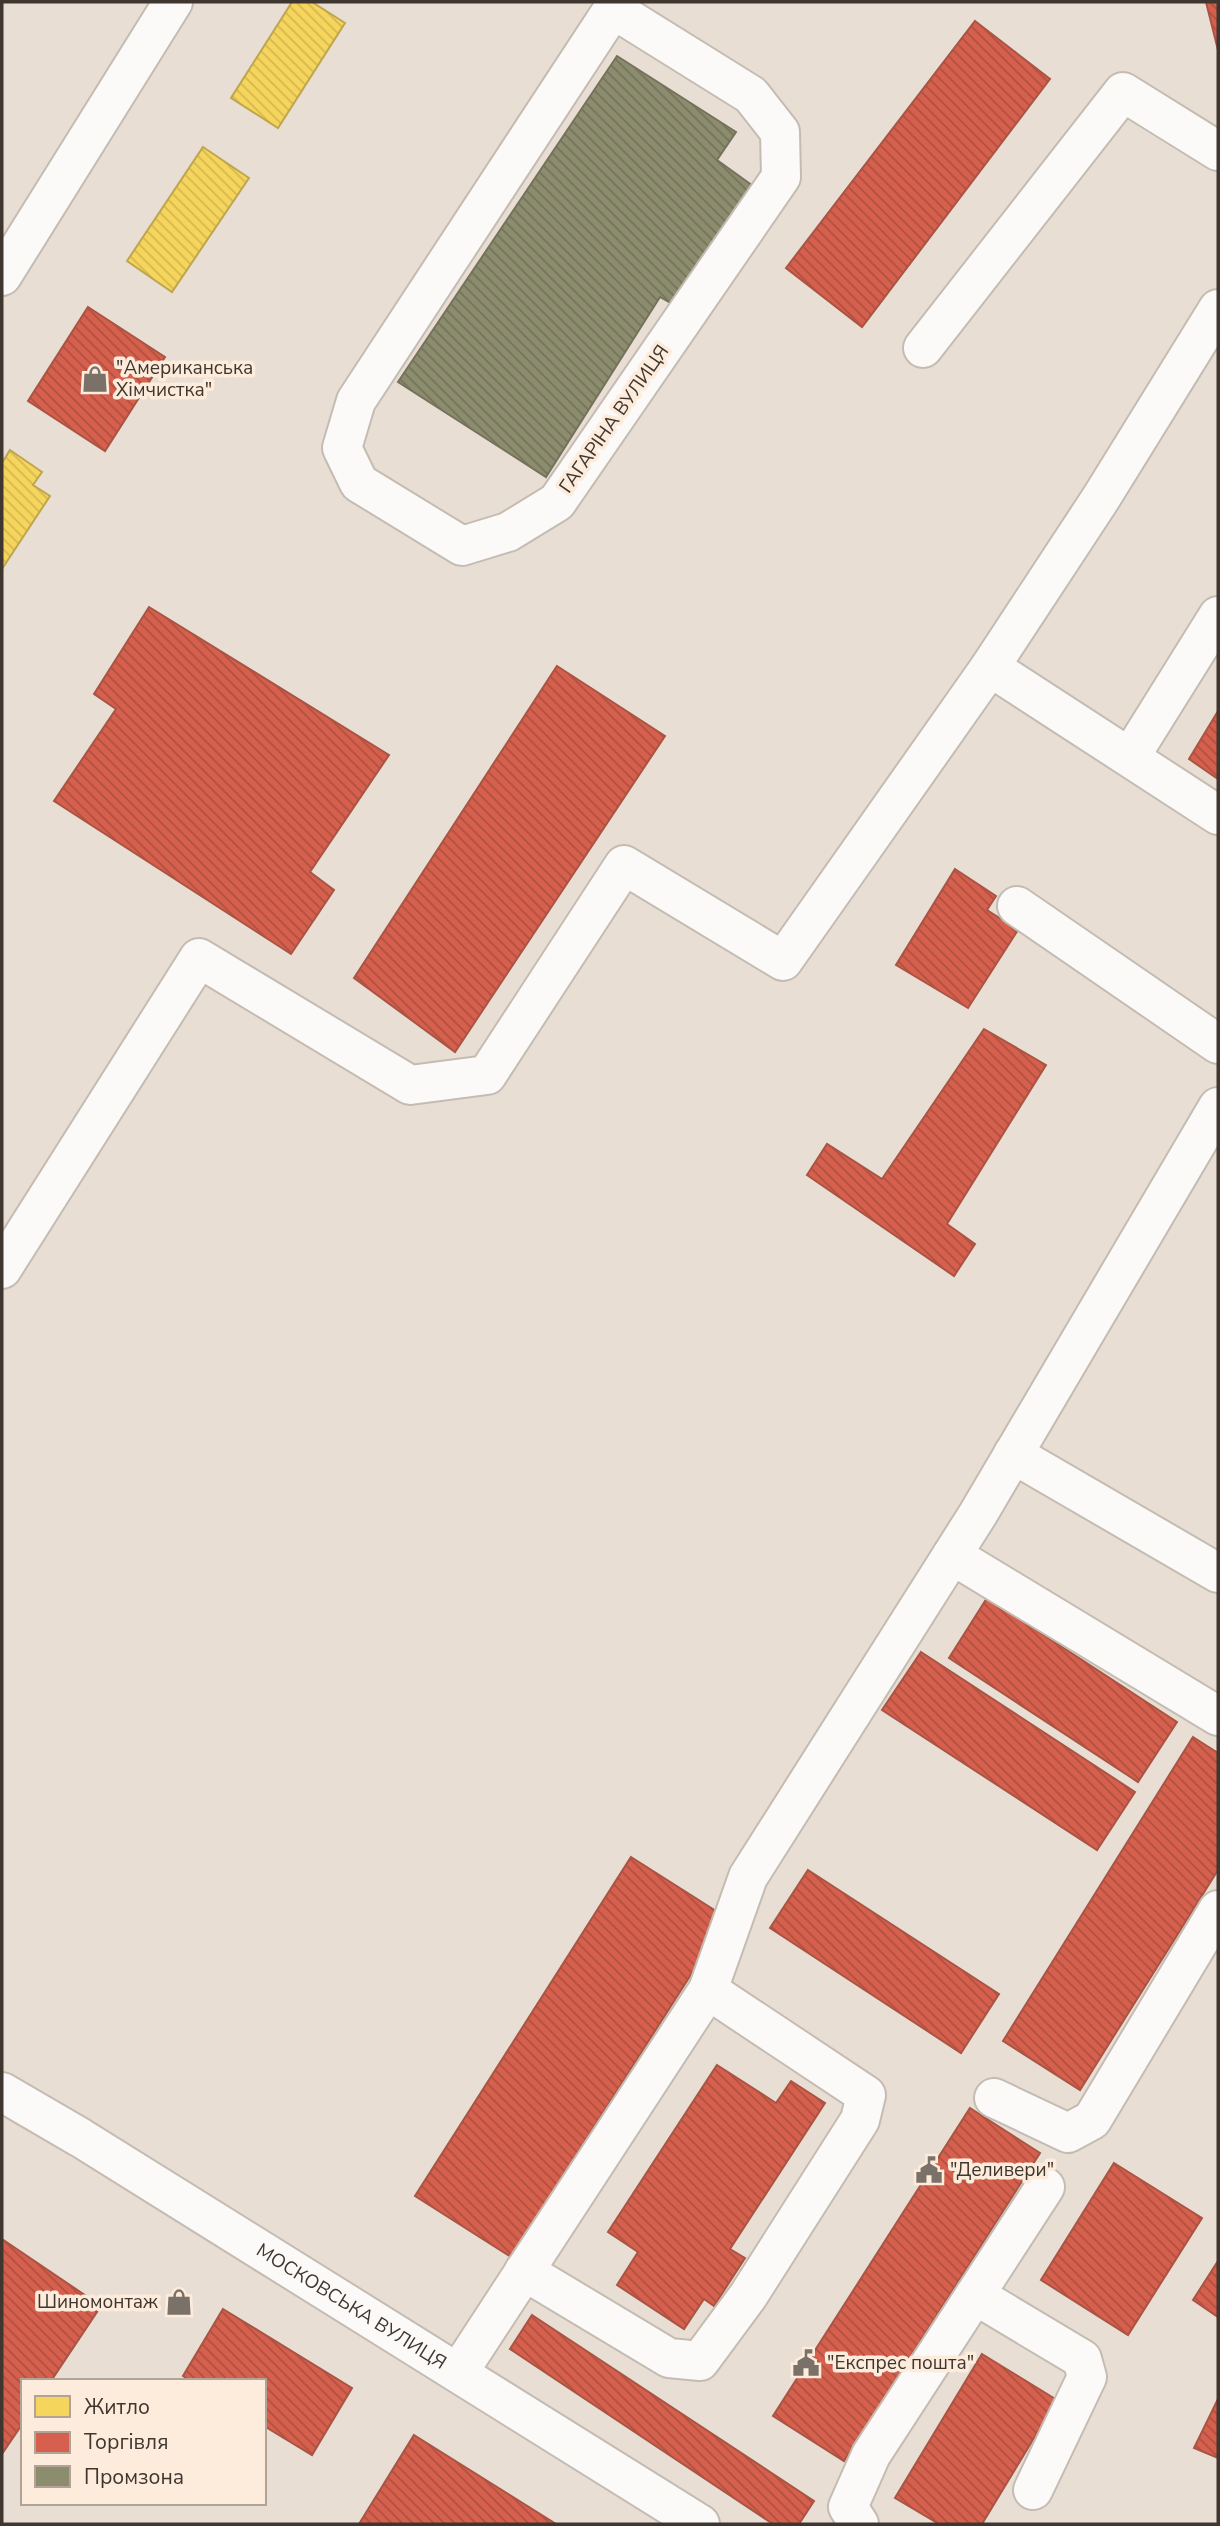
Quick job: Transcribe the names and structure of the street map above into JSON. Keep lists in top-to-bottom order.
{
  "streets": {
    "street": ["ГАГАРІНА ВУЛИЦЯ", "МОСКОВСЬКА ВУЛИЦЯ"]
  },
  "places": {
    "shop": ["\"Американська Хімчистка\"", "Шиномонтаж"],
    "public building": ["\"Деливери\"", "\"Експрес пошта\""]
  },
  "legend": ["Житло", "Торгівля", "Промзона"]
}
